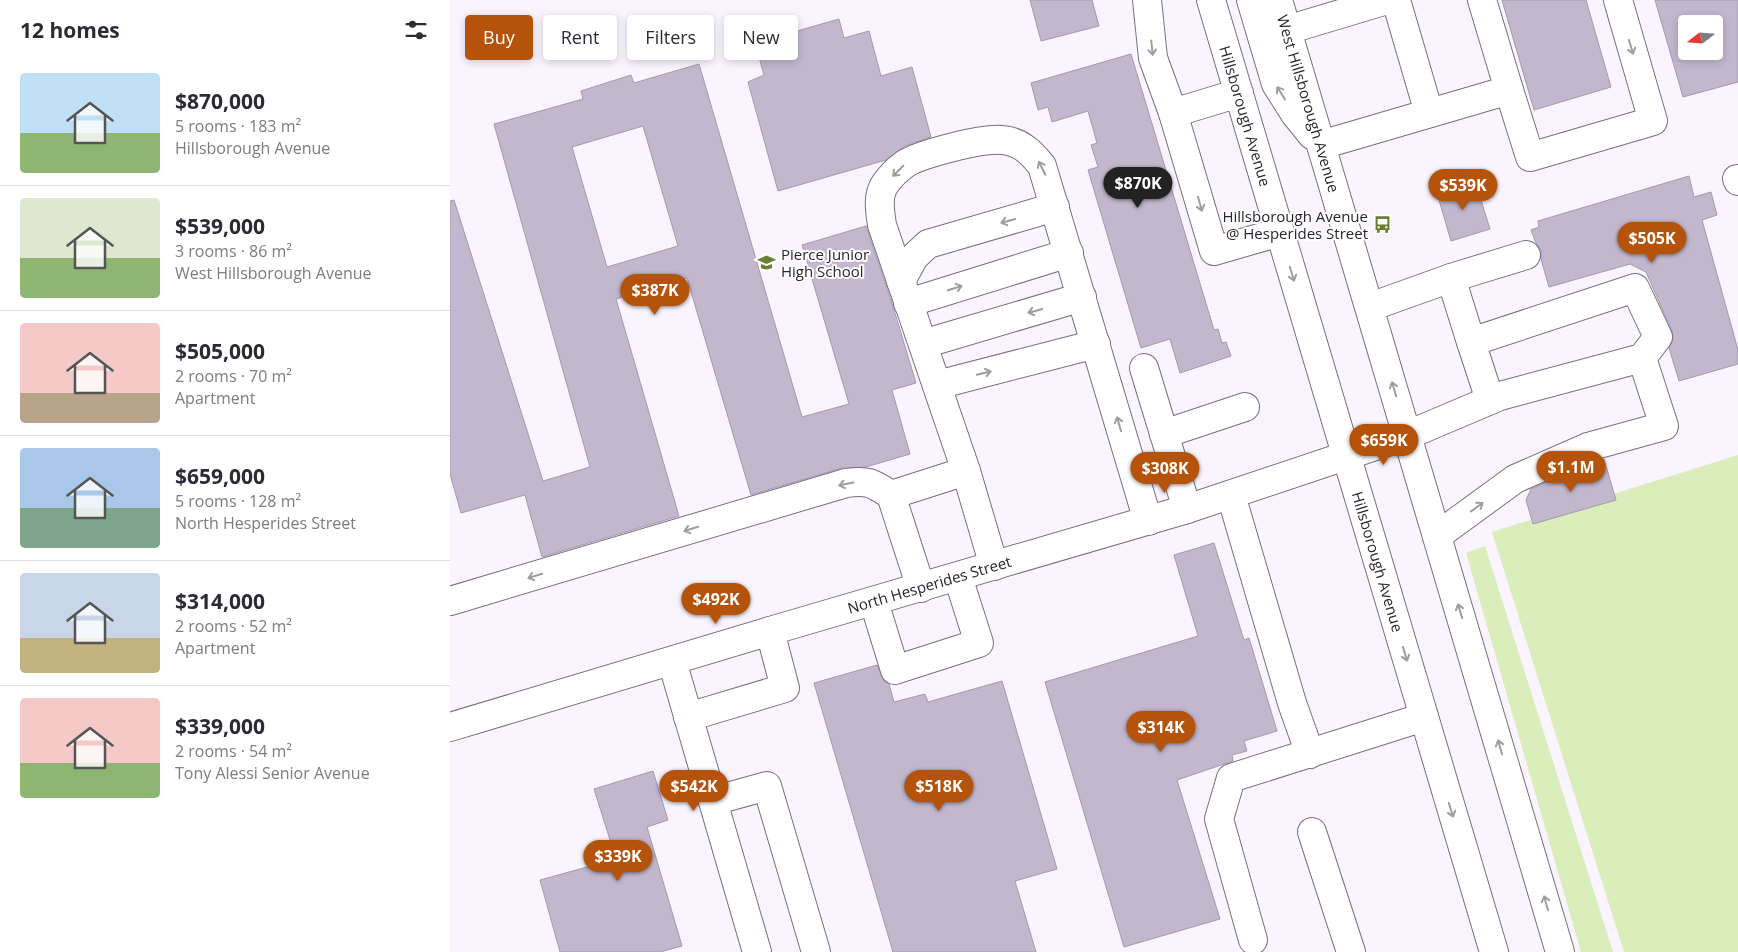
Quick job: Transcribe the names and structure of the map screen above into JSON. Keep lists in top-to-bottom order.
{
  "streets": {
    "main road": ["West Hillsborough Avenue", "Hillsborough Avenue", "North Hesperides Street"]
  },
  "crossings": [
    ["West Hillsborough Avenue", "North Hesperides Street"],
    ["Hillsborough Avenue", "North Hesperides Street"]
  ],
  "places": {
    "bus stop": ["Hillsborough Avenue @ Hesperides Street"],
    "school or university": ["Pierce Junior High School"]
  },
  "north": "left",
  "page": {
    "heading": "12 homes",
    "chip": [
      "Buy",
      "Rent",
      "Filters",
      "New"
    ],
    "list": [
      {
        "name": "$870,000",
        "note": "5 rooms · 183 m² · Hillsborough Avenue"
      },
      {
        "name": "$539,000",
        "note": "3 rooms · 86 m² · West Hillsborough Avenue"
      },
      {
        "name": "$505,000",
        "note": "2 rooms · 70 m² · Apartment"
      },
      {
        "name": "$659,000",
        "note": "5 rooms · 128 m² · North Hesperides Street"
      },
      {
        "name": "$314,000",
        "note": "2 rooms · 52 m² · Apartment"
      },
      {
        "name": "$339,000",
        "note": "2 rooms · 54 m² · Tony Alessi Senior Avenue"
      }
    ],
    "price": [
      "$870K",
      "$539K",
      "$505K",
      "$387K",
      "$659K",
      "$1.1M",
      "$308K",
      "$492K",
      "$314K",
      "$542K",
      "$518K",
      "$339K"
    ]
  }
}
